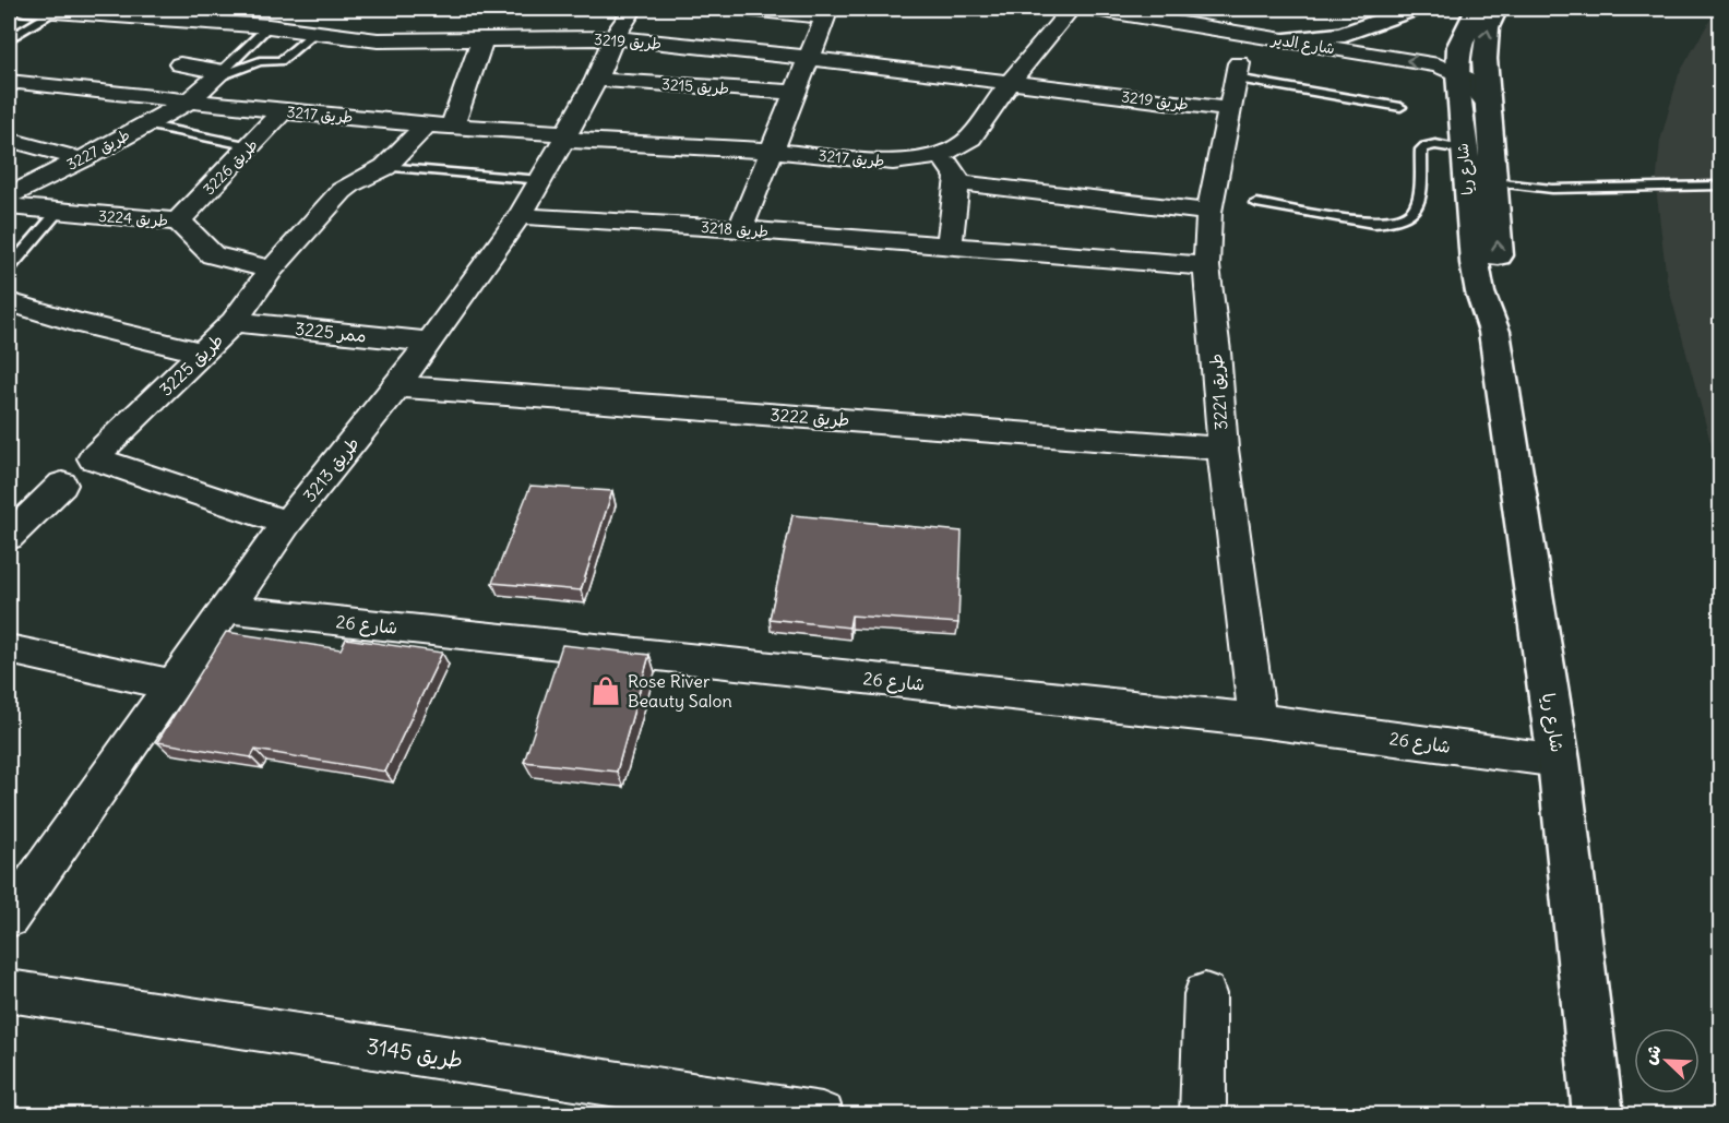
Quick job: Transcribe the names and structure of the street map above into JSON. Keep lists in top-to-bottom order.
{
  "streets": {
    "main road": ["شارع ريا"],
    "street": [
      "طريق 3219",
      "شارع الدير",
      "طريق 3215",
      "طريق 3217",
      "طريق 3227",
      "طريق 3226",
      "طريق 3224",
      "طريق 3218",
      "ممر 3225",
      "طريق 3225",
      "طريق 3221",
      "طريق 3222",
      "طريق 3213",
      "شارع 26",
      "طريق 3145"
    ]
  },
  "crossings": [
    ["طريق 3219", "طريق 3217"],
    ["طريق 3219", "طريق 3221"],
    ["طريق 3219", "طريق 3213"],
    ["شارع الدير", "شارع ريا"],
    ["طريق 3215", "طريق 3213"],
    ["طريق 3217", "طريق 3227"],
    ["طريق 3217", "طريق 3226"],
    ["طريق 3217", "طريق 3225"],
    ["طريق 3217", "طريق 3213"],
    ["طريق 3227", "طريق 3224"],
    ["طريق 3226", "طريق 3224"],
    ["شارع ريا", "شارع 26"],
    ["طريق 3224", "طريق 3225"],
    ["طريق 3218", "طريق 3221"],
    ["طريق 3218", "طريق 3213"],
    ["ممر 3225", "طريق 3225"],
    ["ممر 3225", "طريق 3213"],
    ["طريق 3225", "طريق 3213"],
    ["طريق 3221", "طريق 3222"],
    ["طريق 3221", "شارع 26"],
    ["طريق 3222", "طريق 3213"],
    ["طريق 3213", "شارع 26"]
  ],
  "places": {
    "shop": ["Rose River Beauty Salon"]
  },
  "north": "top left"
}
